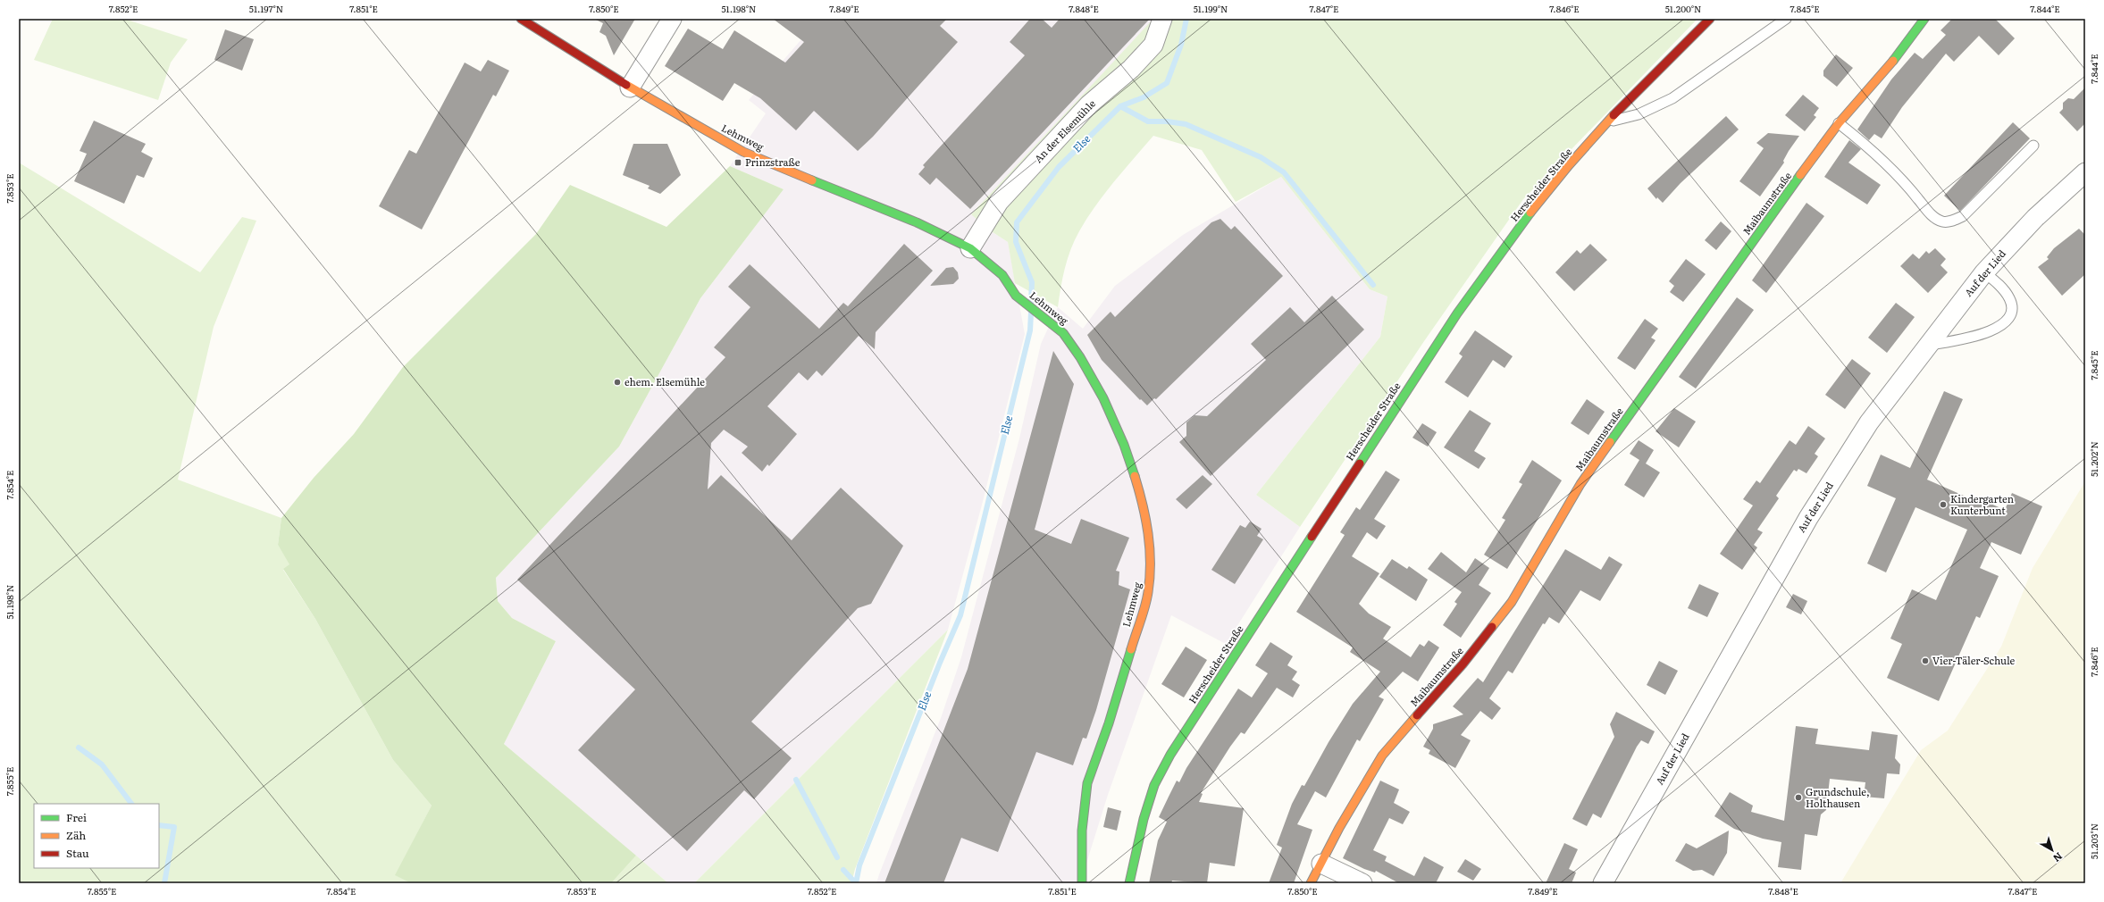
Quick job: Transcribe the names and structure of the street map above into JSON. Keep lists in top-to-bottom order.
{
  "streets": {
    "street": [
      "An der Elsemühle",
      "Lehmweg",
      "Herscheider Straße",
      "Maibaumstraße",
      "Auf der Lied"
    ]
  },
  "crossings": [
    ["An der Elsemühle", "Lehmweg"]
  ],
  "water": ["Else"],
  "places": {
    "transit": ["Prinzstraße"],
    "other": [
      "ehem. Elsemühle",
      "Kindergarten Kunterbunt",
      "Vier-Täler-Schule",
      "Grundschule, Holthausen"
    ]
  },
  "legend": ["Frei", "Zäh", "Stau"],
  "north": "bottom right",
  "coordinates": [
    "7.852°E",
    "51.197°N",
    "7.851°E",
    "7.850°E",
    "51.198°N",
    "7.849°E",
    "7.848°E",
    "51.199°N",
    "7.847°E",
    "7.846°E",
    "51.200°N",
    "7.845°E",
    "7.844°E",
    "7.853°E",
    "51.202°N",
    "7.854°E",
    "7.855°E",
    "51.203°N"
  ]
}
